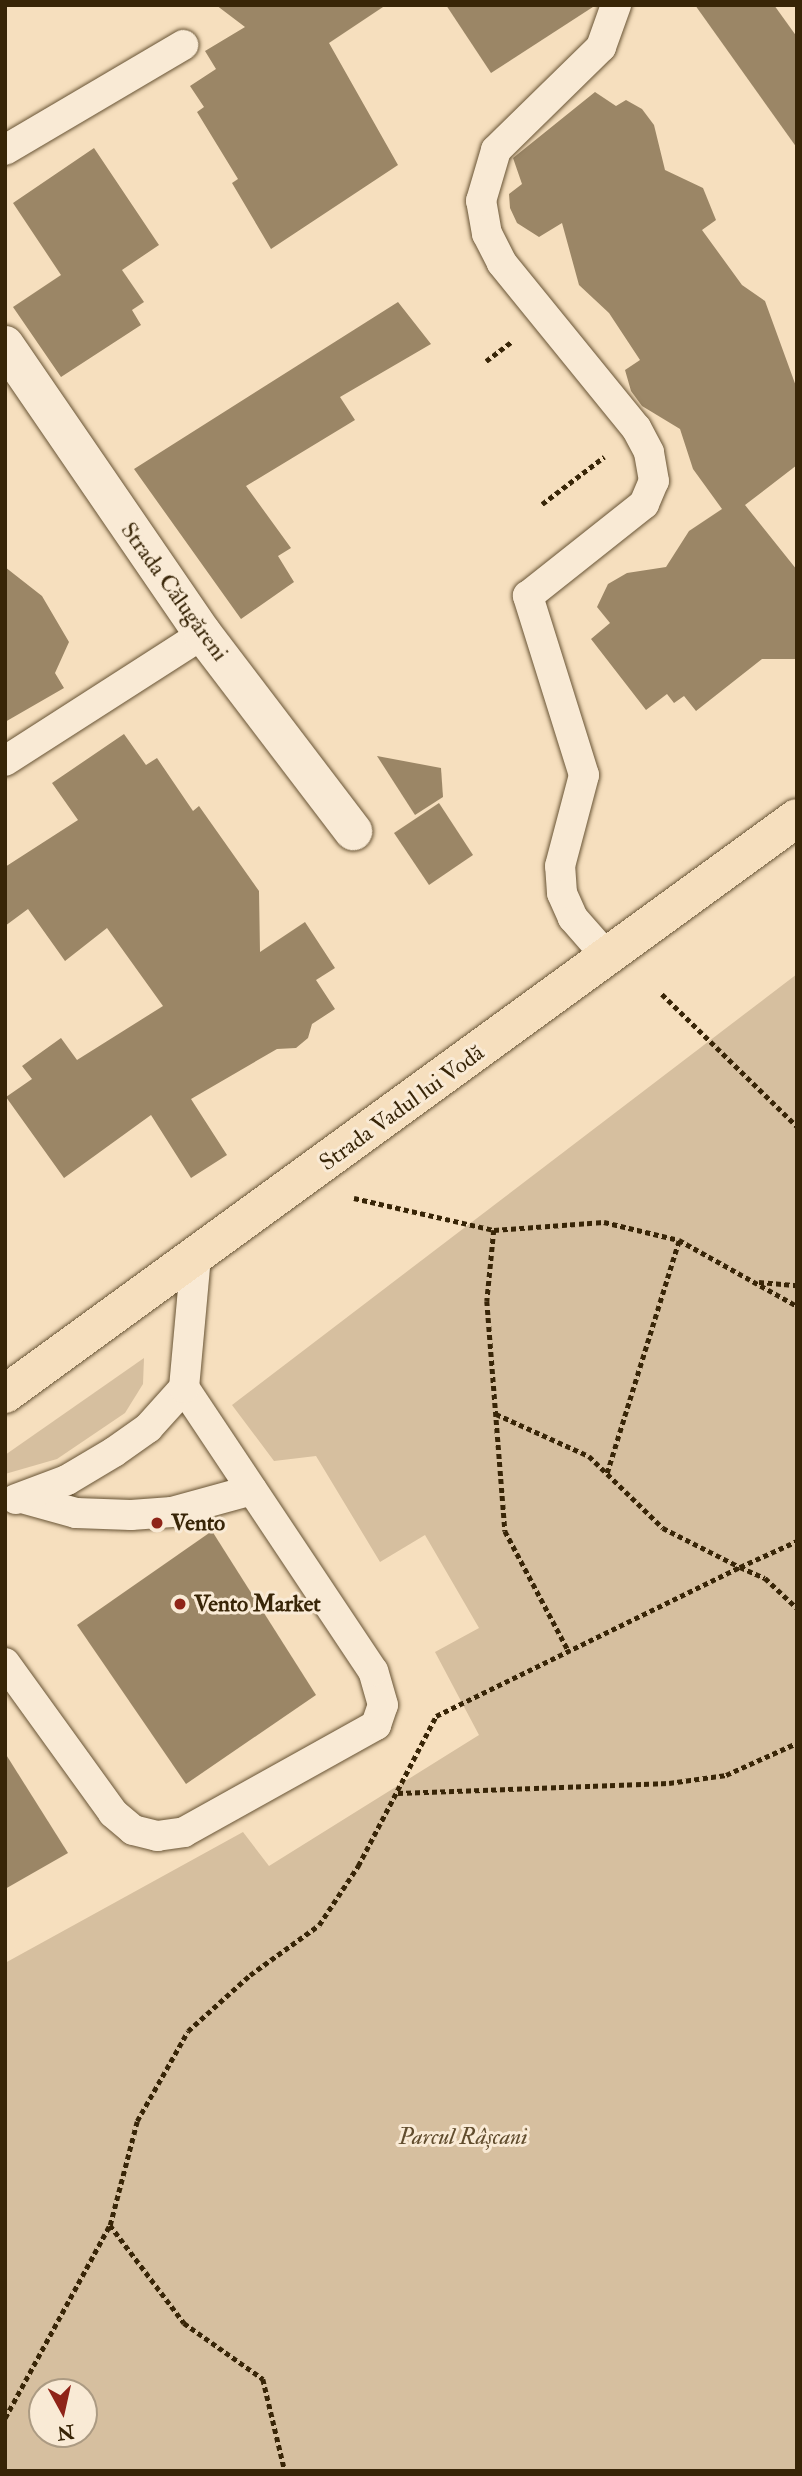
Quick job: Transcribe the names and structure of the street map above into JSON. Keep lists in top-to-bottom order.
{
  "streets": {
    "main road": ["Strada Vadul lui Vodă"],
    "street": ["Strada Călugăreni"]
  },
  "parks": ["Parcul Râșcani"],
  "places": ["Vento", "Vento Market"],
  "north": "bottom"
}
